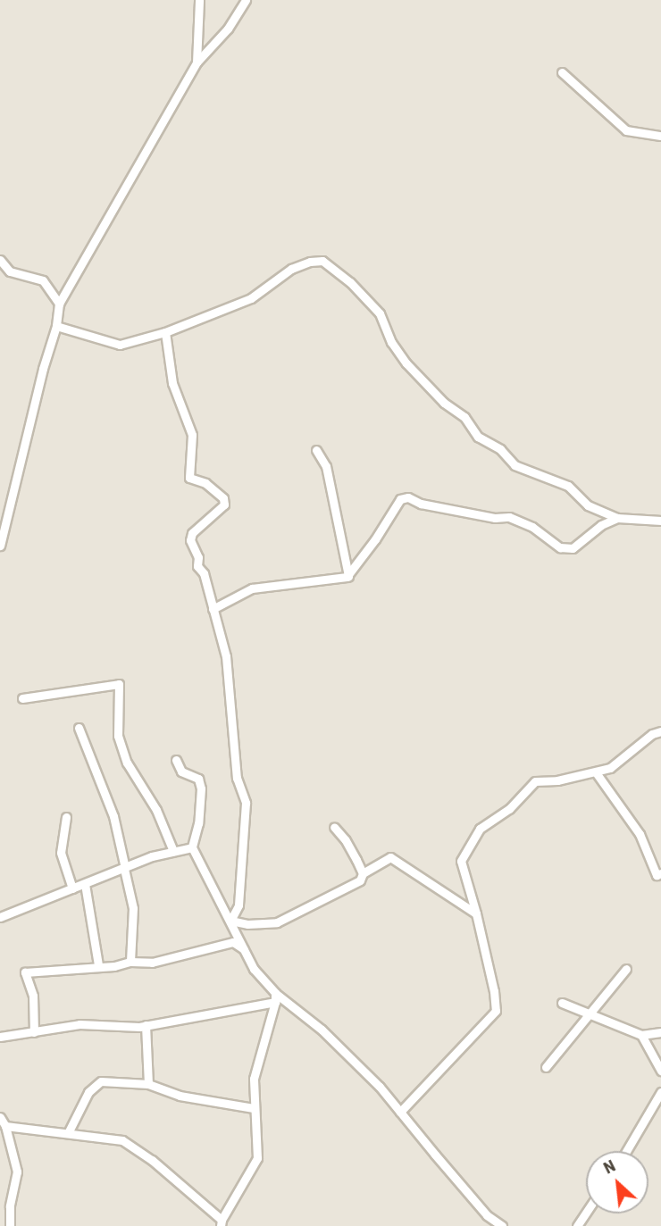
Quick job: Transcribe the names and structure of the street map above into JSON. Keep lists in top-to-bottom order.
{
  "north": "top left"
}
